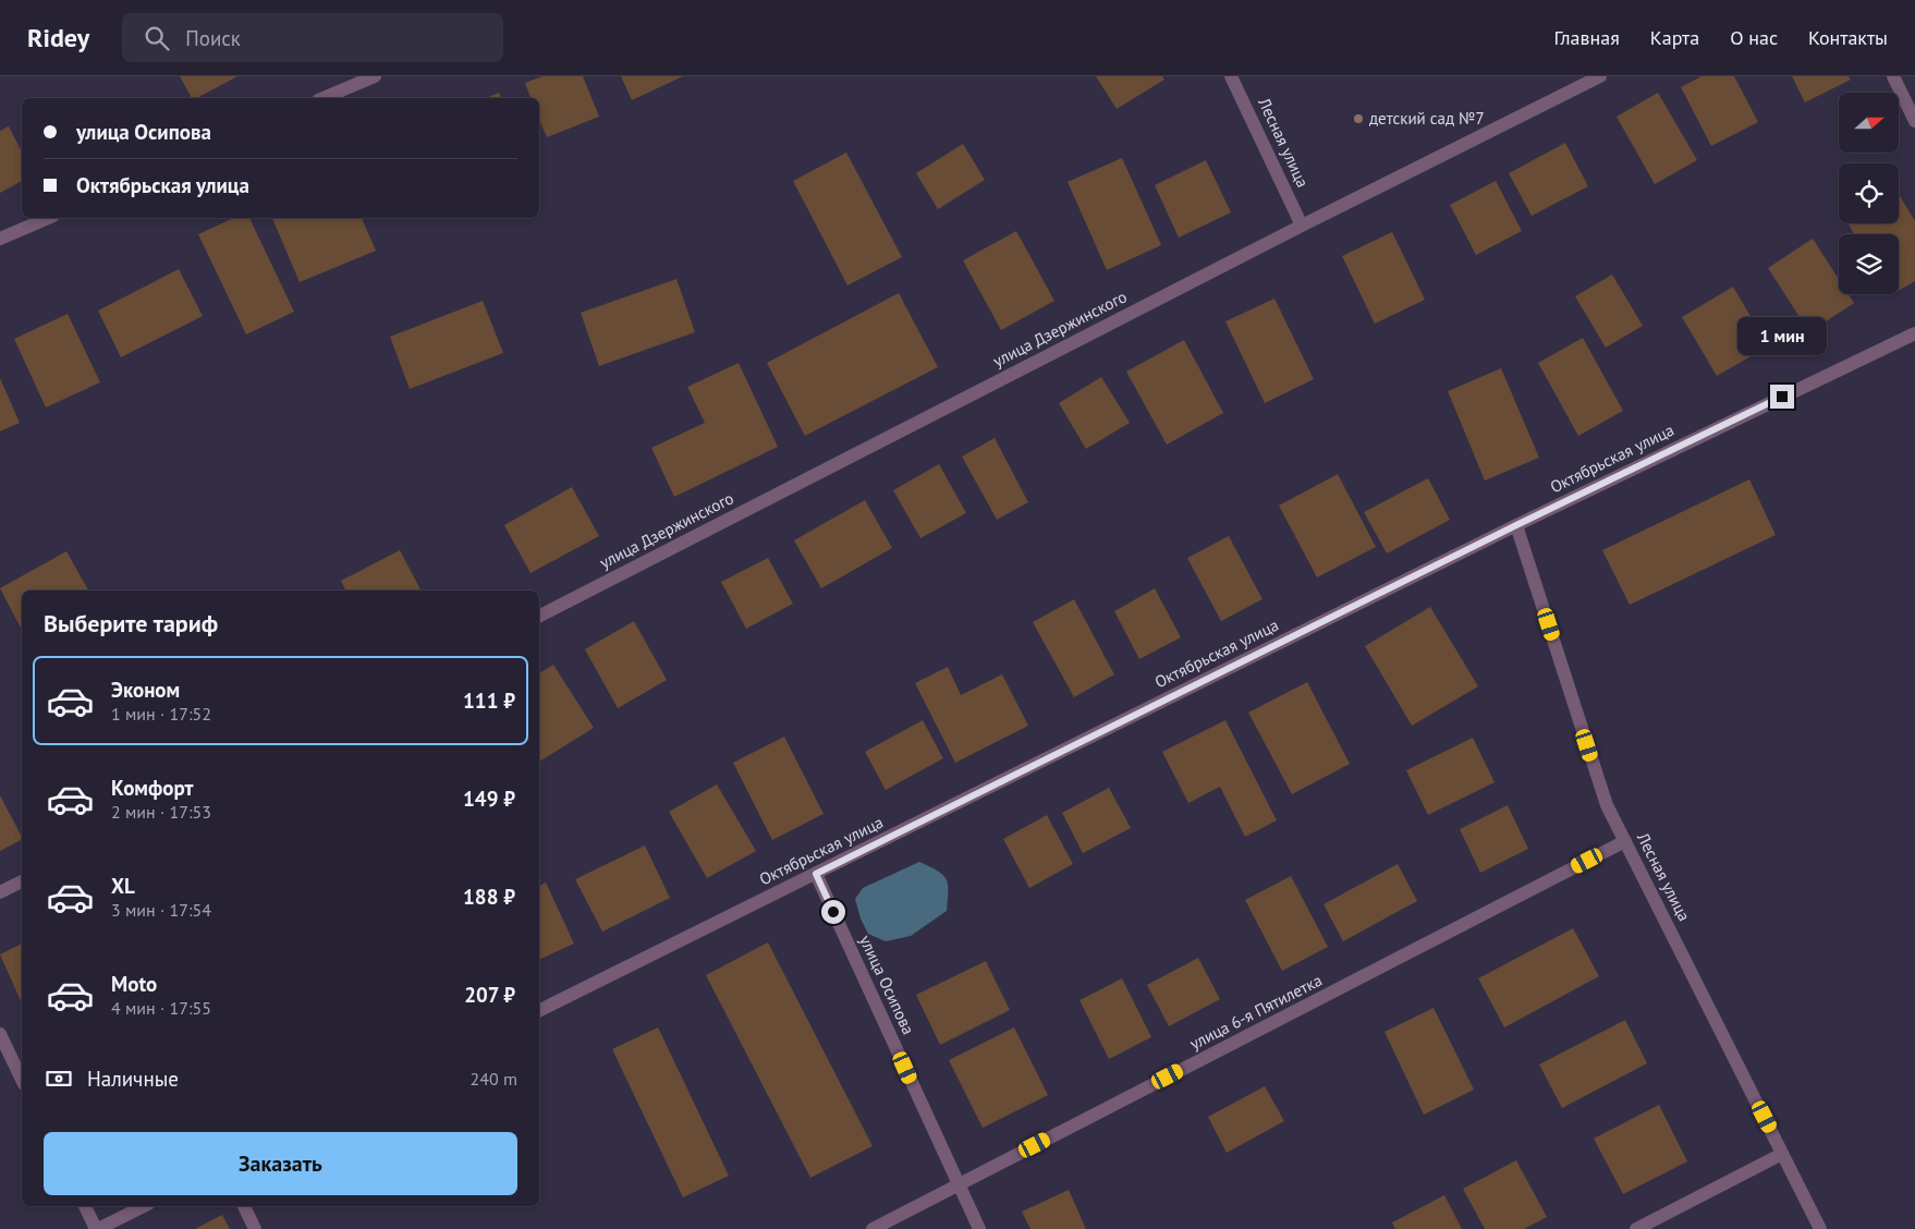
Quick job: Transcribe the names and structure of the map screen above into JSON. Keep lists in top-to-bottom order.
{
  "streets": {
    "street": [
      "Лесная улица",
      "улица Дзержинского",
      "Октябрьская улица",
      "улица Осипова",
      "улица 6-я Пятилетка"
    ]
  },
  "crossings": [
    ["Лесная улица", "улица Дзержинского"],
    ["Лесная улица", "Октябрьская улица"],
    ["Лесная улица", "улица 6-я Пятилетка"],
    ["Октябрьская улица", "улица Осипова"],
    ["улица Осипова", "улица 6-я Пятилетка"]
  ],
  "places": ["детский сад №7"],
  "north": "right",
  "page": {
    "header": "Ridey",
    "search": "Поиск",
    "nav": [
      "Главная",
      "Карта",
      "О нас",
      "Контакты"
    ],
    "banner": ["улица Осипова", "Октябрьская улица"],
    "bubble": "1 мин",
    "heading": "Выберите тариф",
    "list": [
      {
        "name": "Эконом",
        "note": "1 мин · 17:52",
        "value": "111 ₽"
      },
      {
        "name": "Комфорт",
        "note": "2 мин · 17:53",
        "value": "149 ₽"
      },
      {
        "name": "XL",
        "note": "3 мин · 17:54",
        "value": "188 ₽"
      },
      {
        "name": "Moto",
        "note": "4 мин · 17:55",
        "value": "207 ₽"
      }
    ],
    "pay": ["Наличные", "240 m"],
    "buttons": "Заказать"
  }
}
